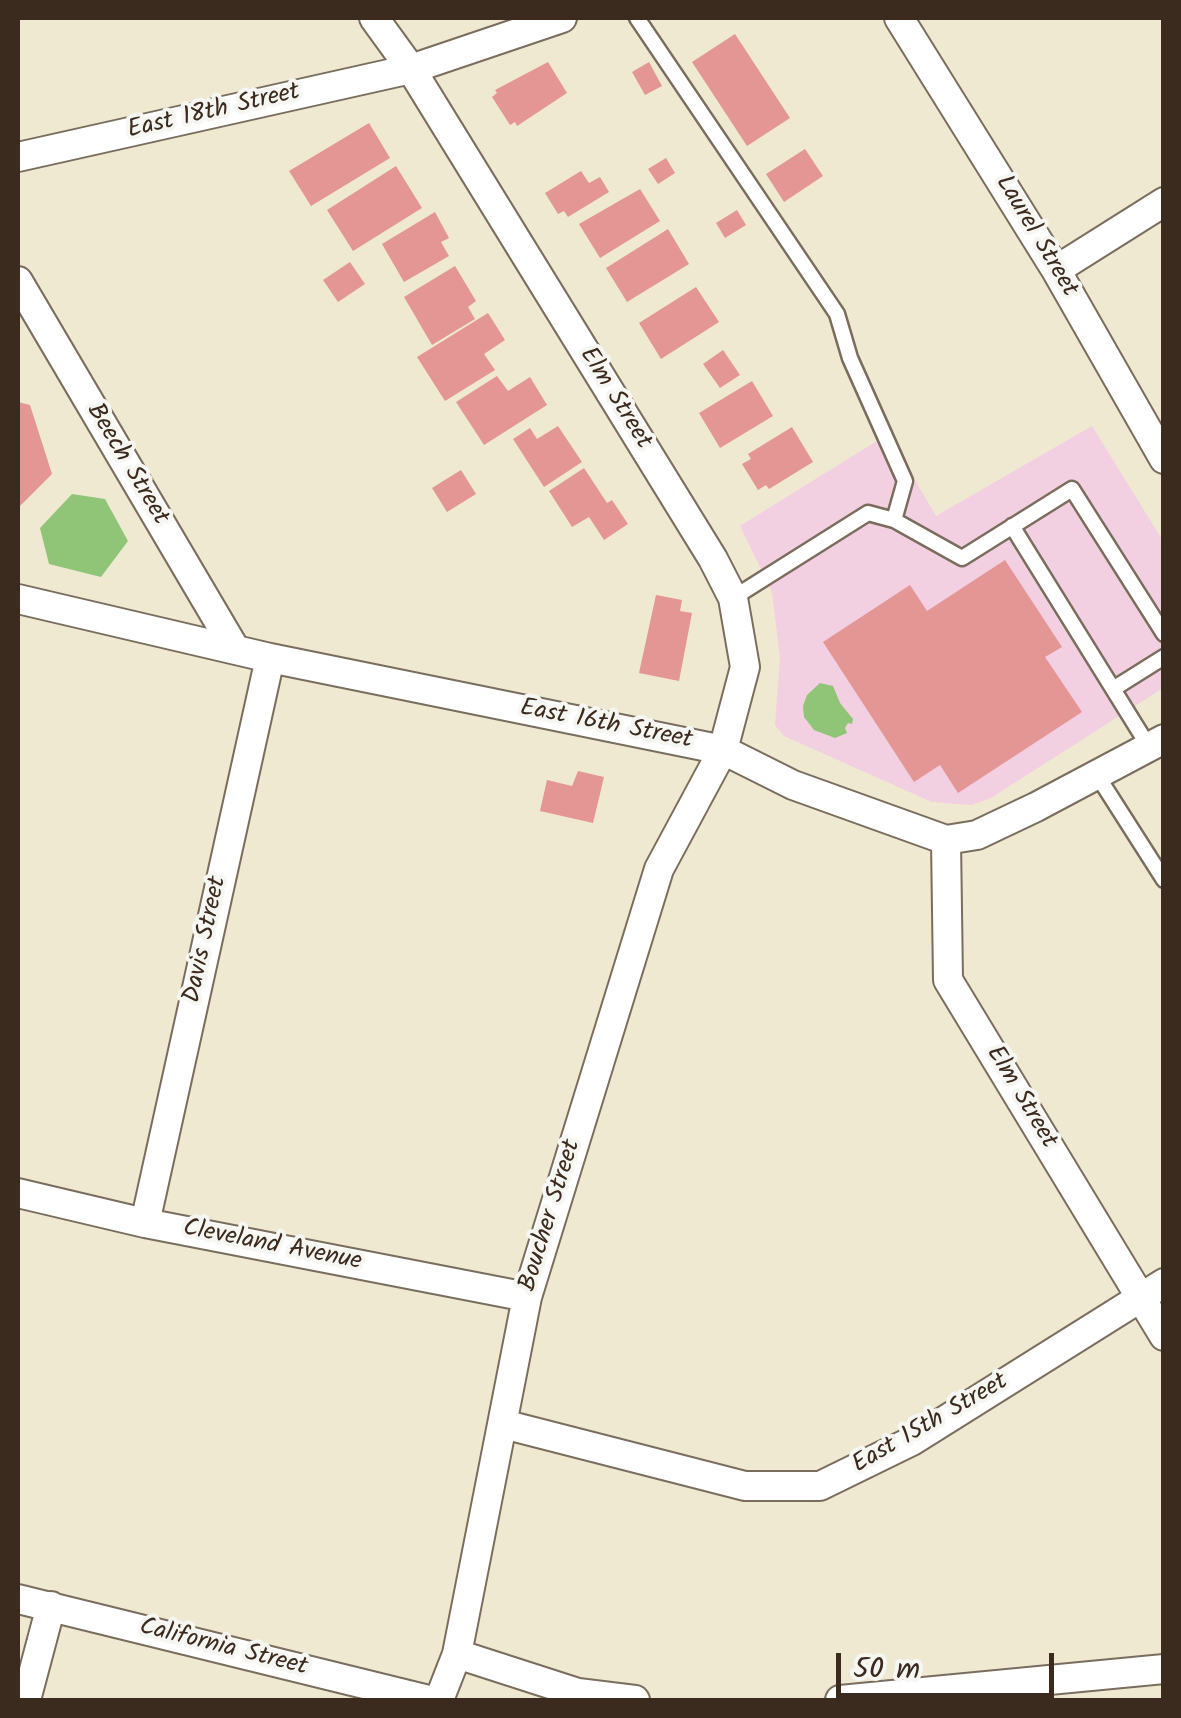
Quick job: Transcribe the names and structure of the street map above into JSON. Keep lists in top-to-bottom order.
{
  "streets": {
    "street": [
      "East 18th Street",
      "Laurel Street",
      "Elm Street",
      "Beech Street",
      "East 16th Street",
      "Davis Street",
      "Boucher Street",
      "Cleveland Avenue",
      "East 15th Street",
      "California Street"
    ]
  },
  "crossings": [
    ["East 18th Street", "Elm Street"],
    ["Elm Street", "East 16th Street"],
    ["Elm Street", "Boucher Street"],
    ["Elm Street", "East 15th Street"],
    ["Beech Street", "East 16th Street"],
    ["East 16th Street", "Davis Street"],
    ["East 16th Street", "Boucher Street"],
    ["Davis Street", "Cleveland Avenue"],
    ["Boucher Street", "Cleveland Avenue"],
    ["Boucher Street", "East 15th Street"]
  ],
  "scale_bar": "50 m"
}
